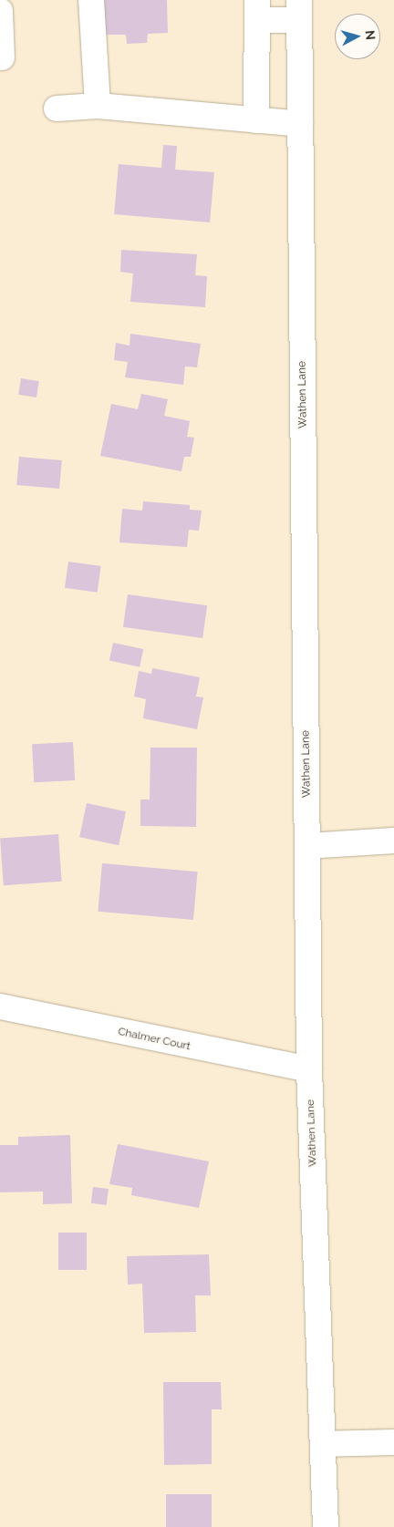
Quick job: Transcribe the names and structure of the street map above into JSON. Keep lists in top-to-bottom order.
{
  "streets": {
    "street": ["Wathen Lane", "Chalmer Court"]
  },
  "crossings": [
    ["Wathen Lane", "Chalmer Court"]
  ],
  "north": "right"
}
